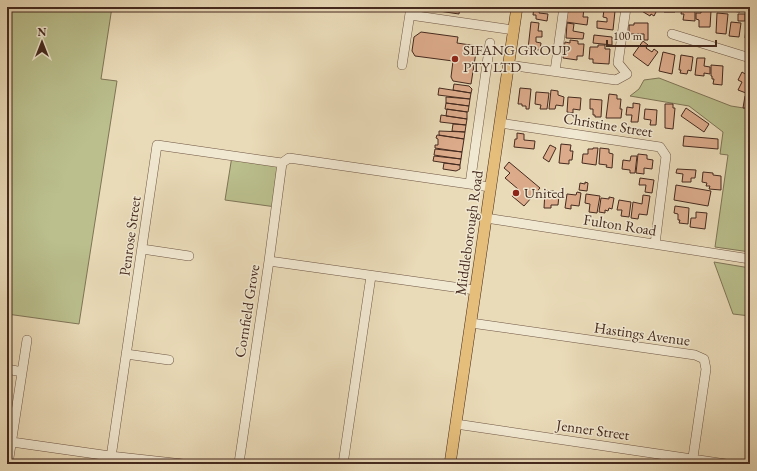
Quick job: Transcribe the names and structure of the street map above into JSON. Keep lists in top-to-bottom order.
{
  "streets": {
    "main road": ["Middleborough Road"],
    "street": [
      "Christine Street",
      "Fulton Road",
      "Penrose Street",
      "Cornfield Grove",
      "Hastings Avenue",
      "Jenner Street"
    ]
  },
  "crossings": [
    ["Christine Street", "Fulton Road"],
    ["Christine Street", "Middleborough Road"],
    ["Fulton Road", "Middleborough Road"],
    ["Middleborough Road", "Hastings Avenue"],
    ["Middleborough Road", "Jenner Street"],
    ["Penrose Street", "Cornfield Grove"],
    ["Hastings Avenue", "Jenner Street"]
  ],
  "places": ["SIFANG GROUP PTY LTD", "United"],
  "scale_bar": "100 m",
  "north": "top"
}
